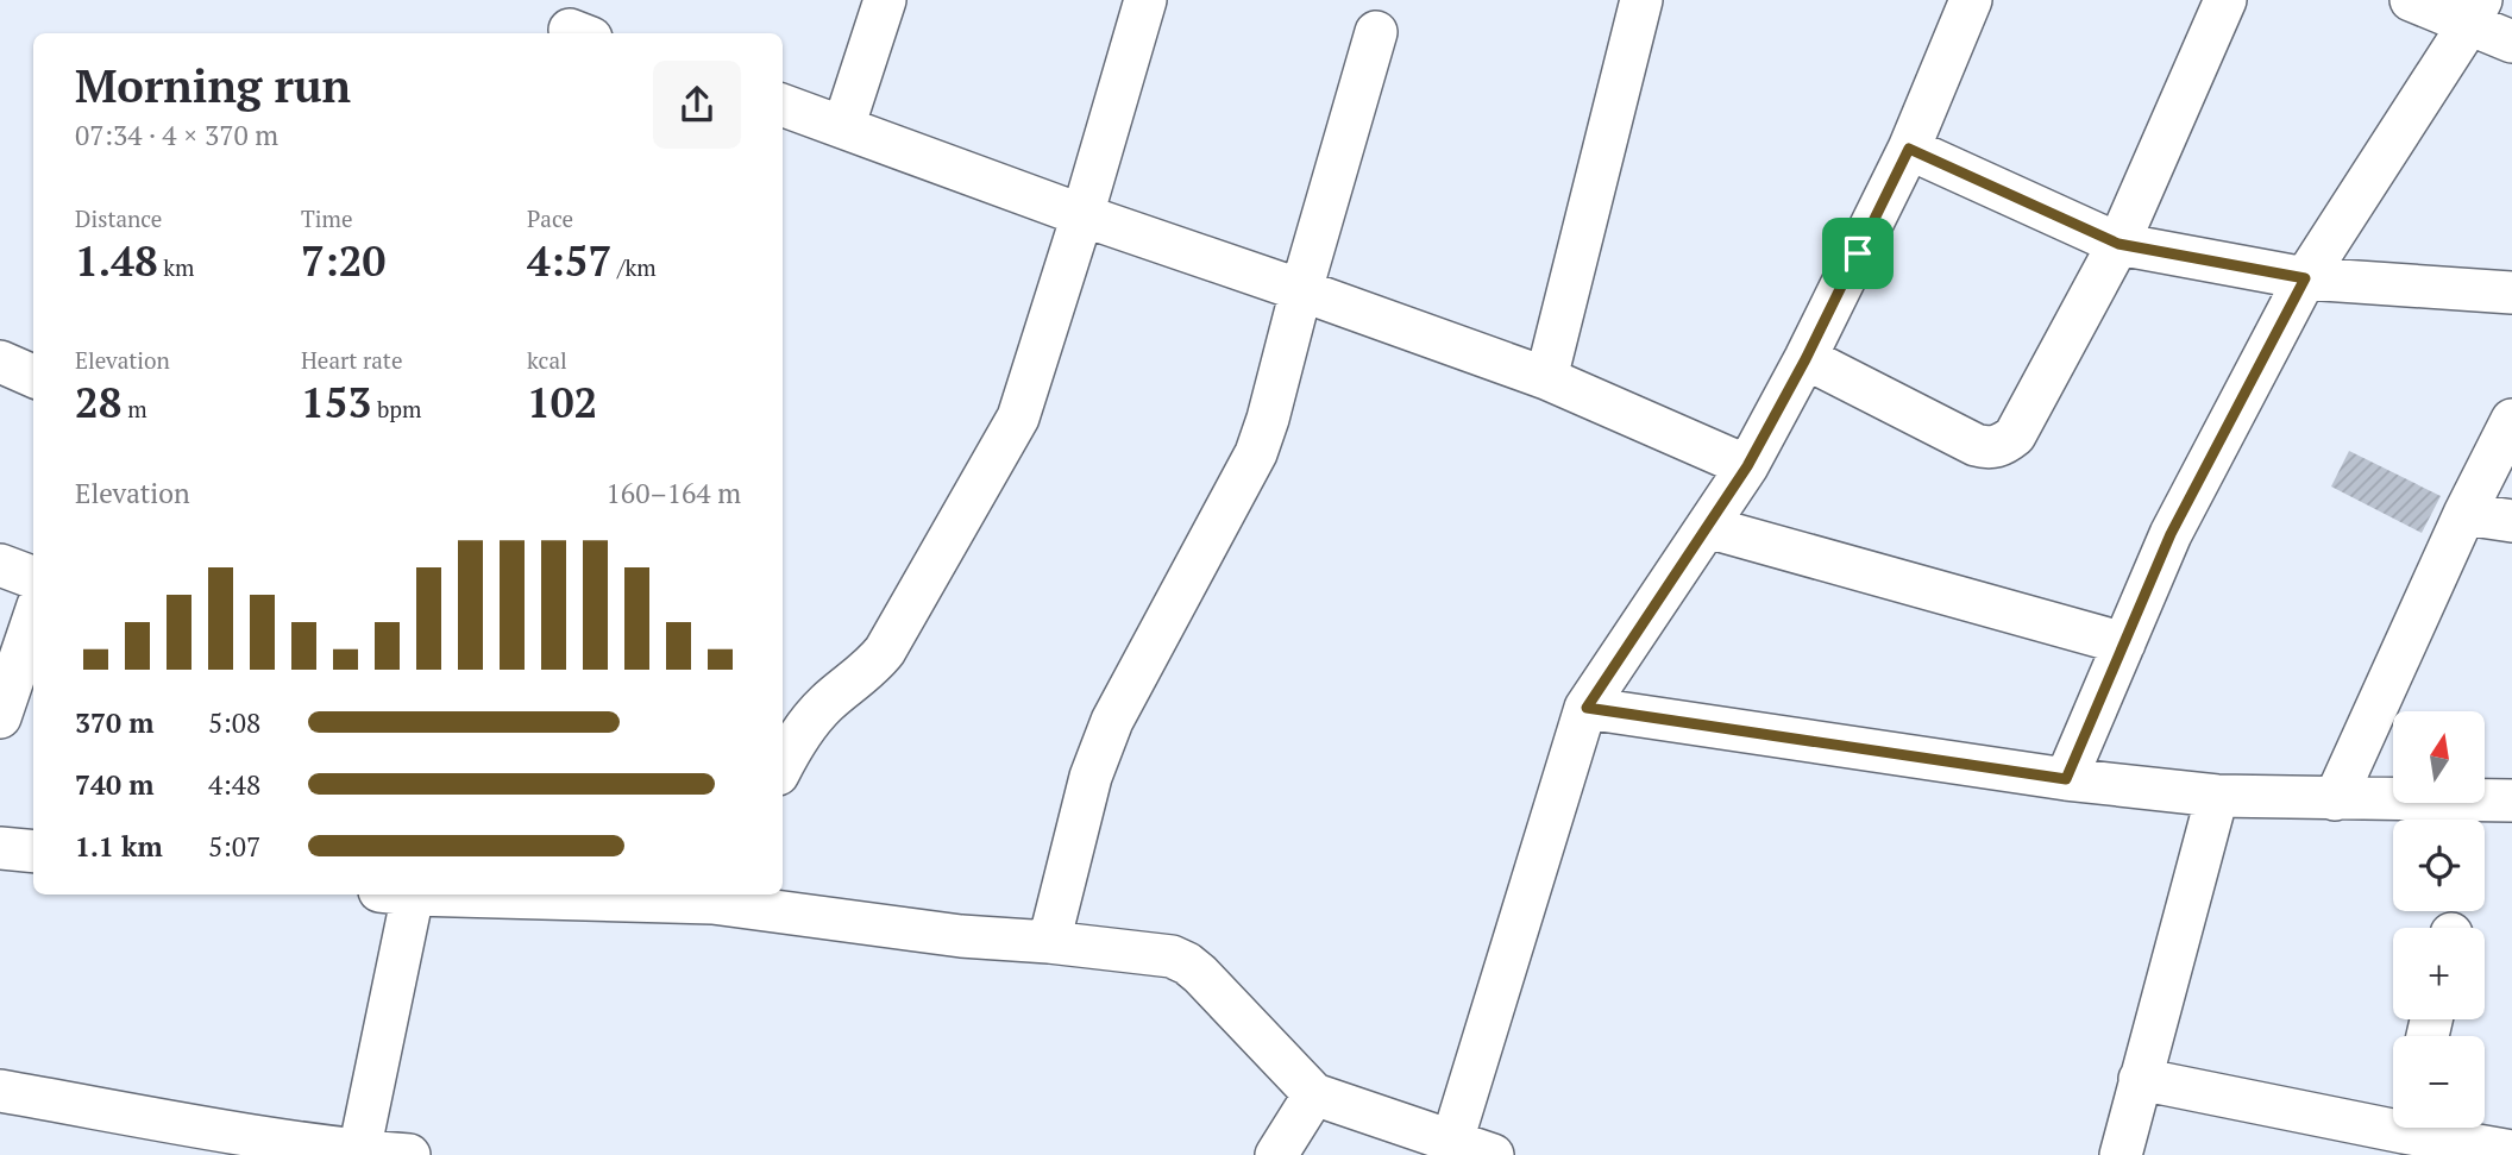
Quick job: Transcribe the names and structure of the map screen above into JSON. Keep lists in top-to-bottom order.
{
  "north": "top",
  "page": {
    "heading": ["Morning run", "07:34 · 4 × 370 m"],
    "stats": [
      ["Distance", "1.48 km"],
      ["Time", "7:20"],
      ["Pace", "4:57 /km"],
      ["Elevation", "28 m"],
      ["Heart rate", "153 bpm"],
      ["kcal", "102"]
    ],
    "chart": ["Elevation", "160–164 m"],
    "list": [
      {
        "name": "370 m",
        "note": "5:08"
      },
      {
        "name": "740 m",
        "note": "4:48"
      },
      {
        "name": "1.1 km",
        "note": "5:07"
      }
    ],
    "map_buttons": ["+", "−"]
  }
}
